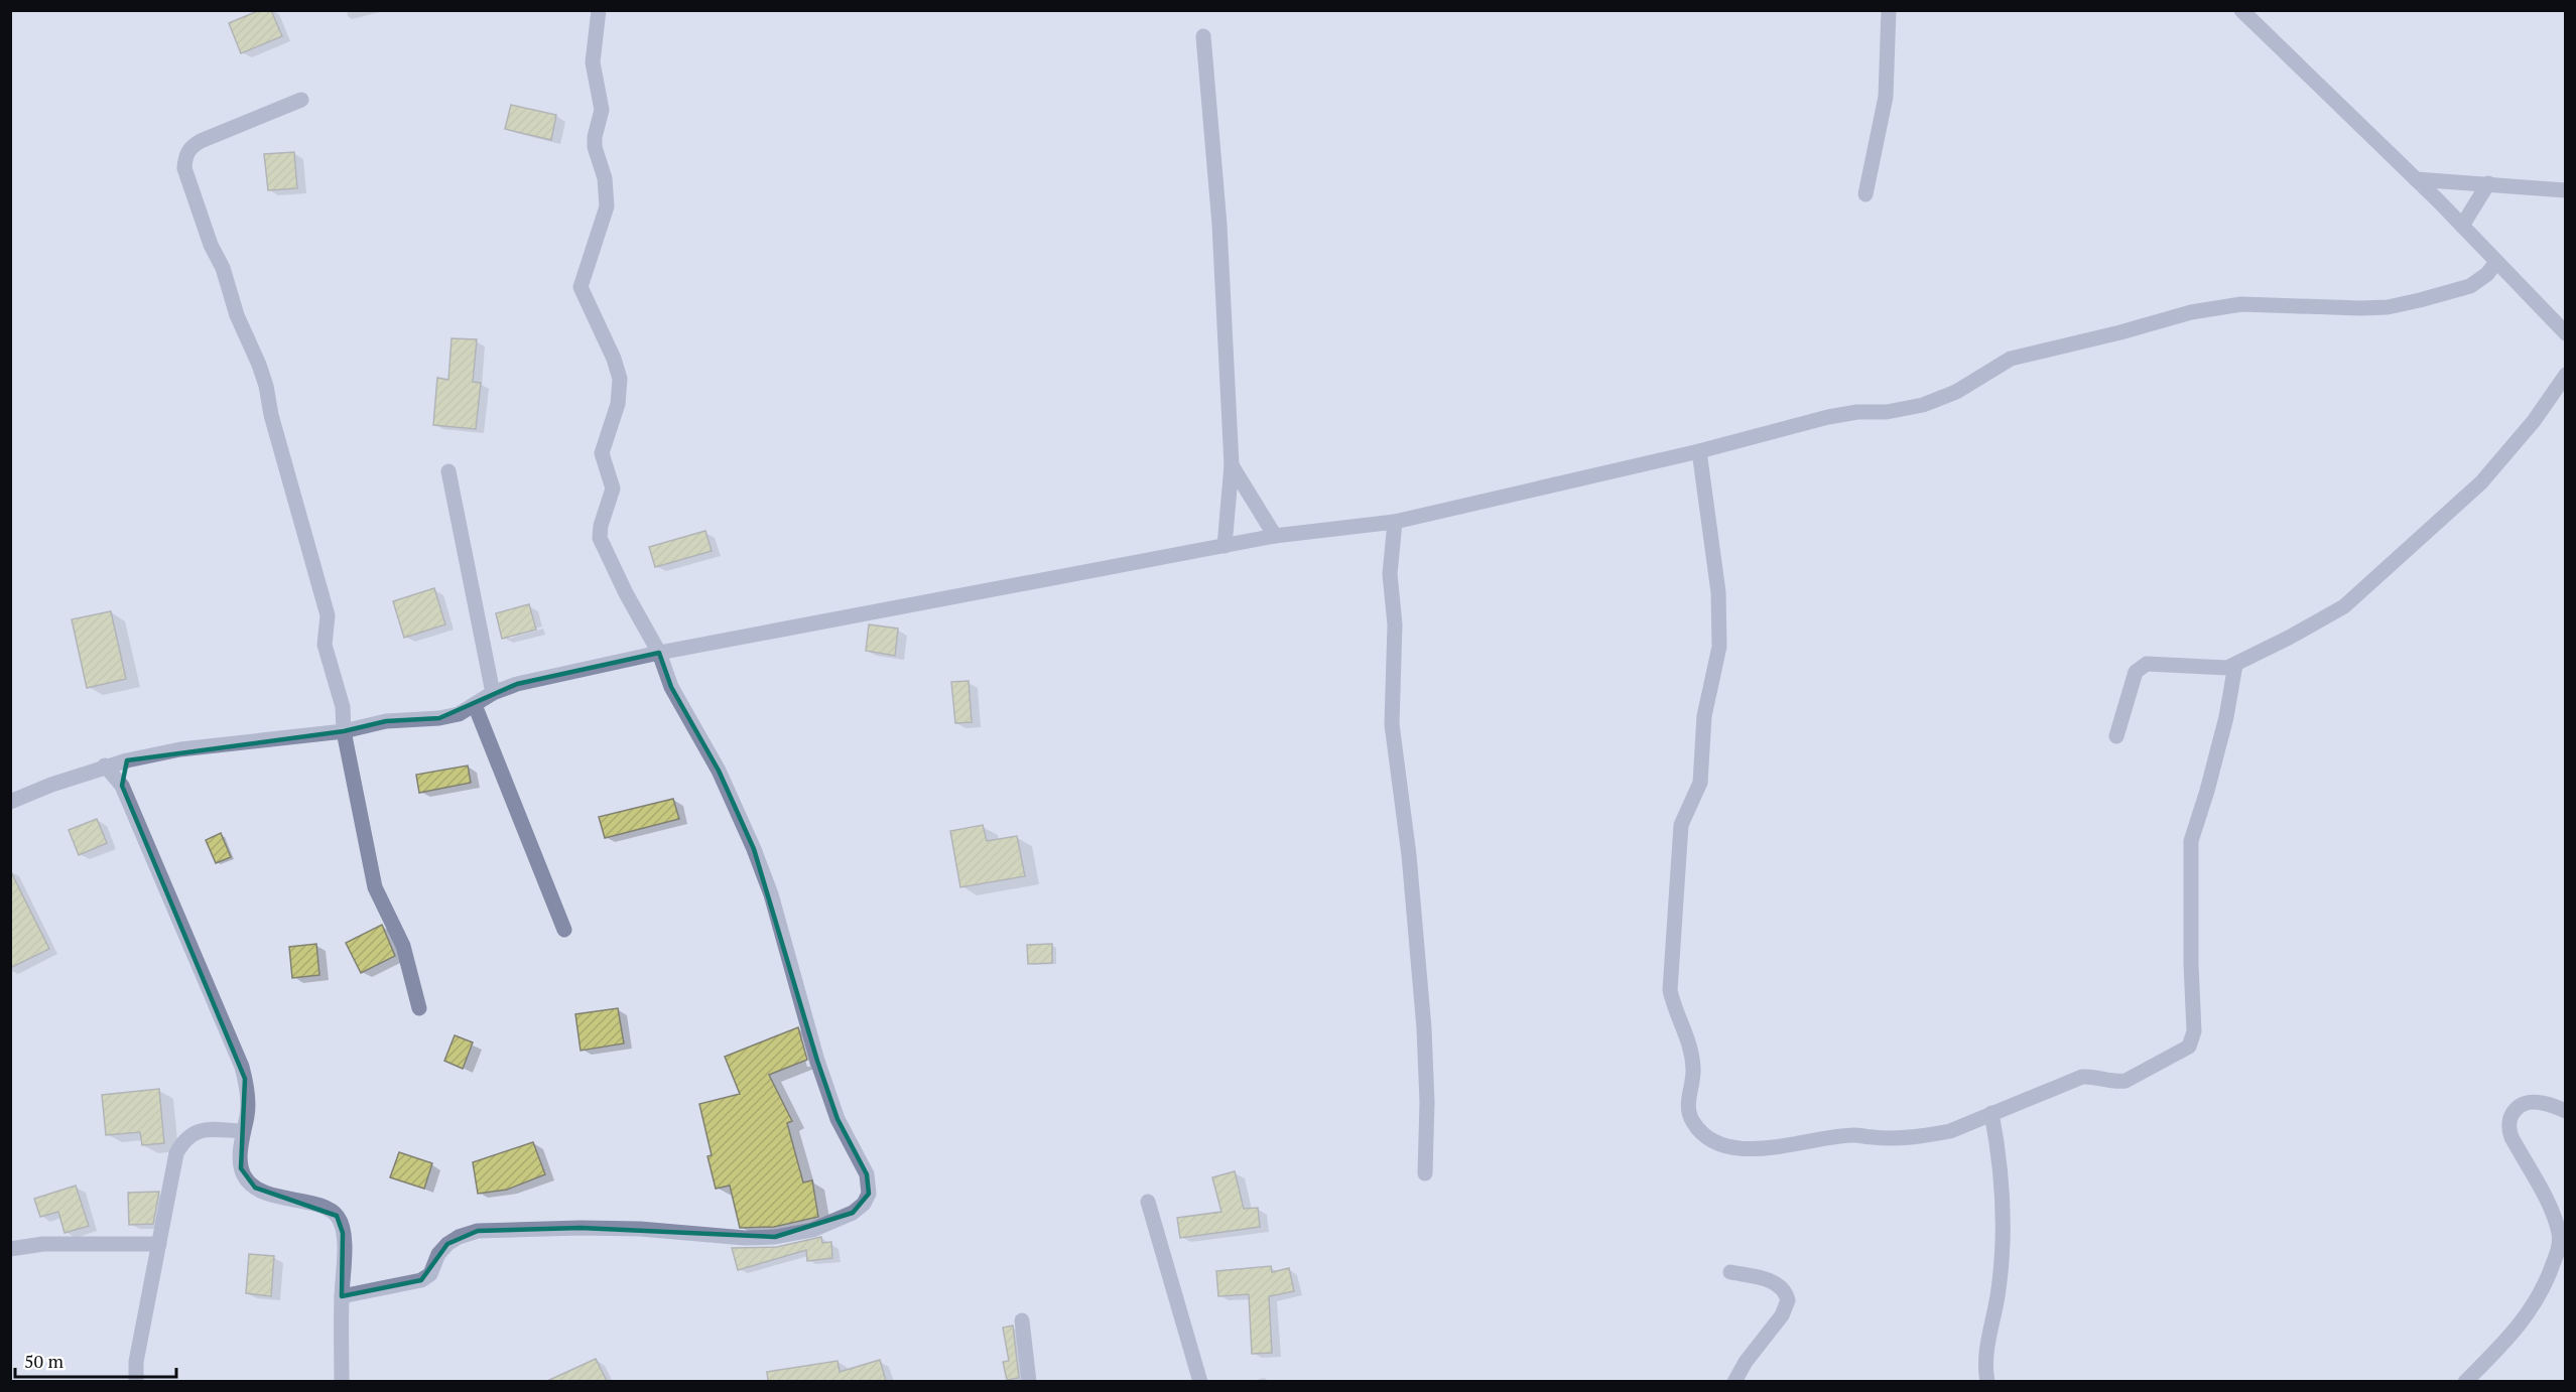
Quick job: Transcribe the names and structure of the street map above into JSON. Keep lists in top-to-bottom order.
{
  "scale_bar": "50 m"
}
